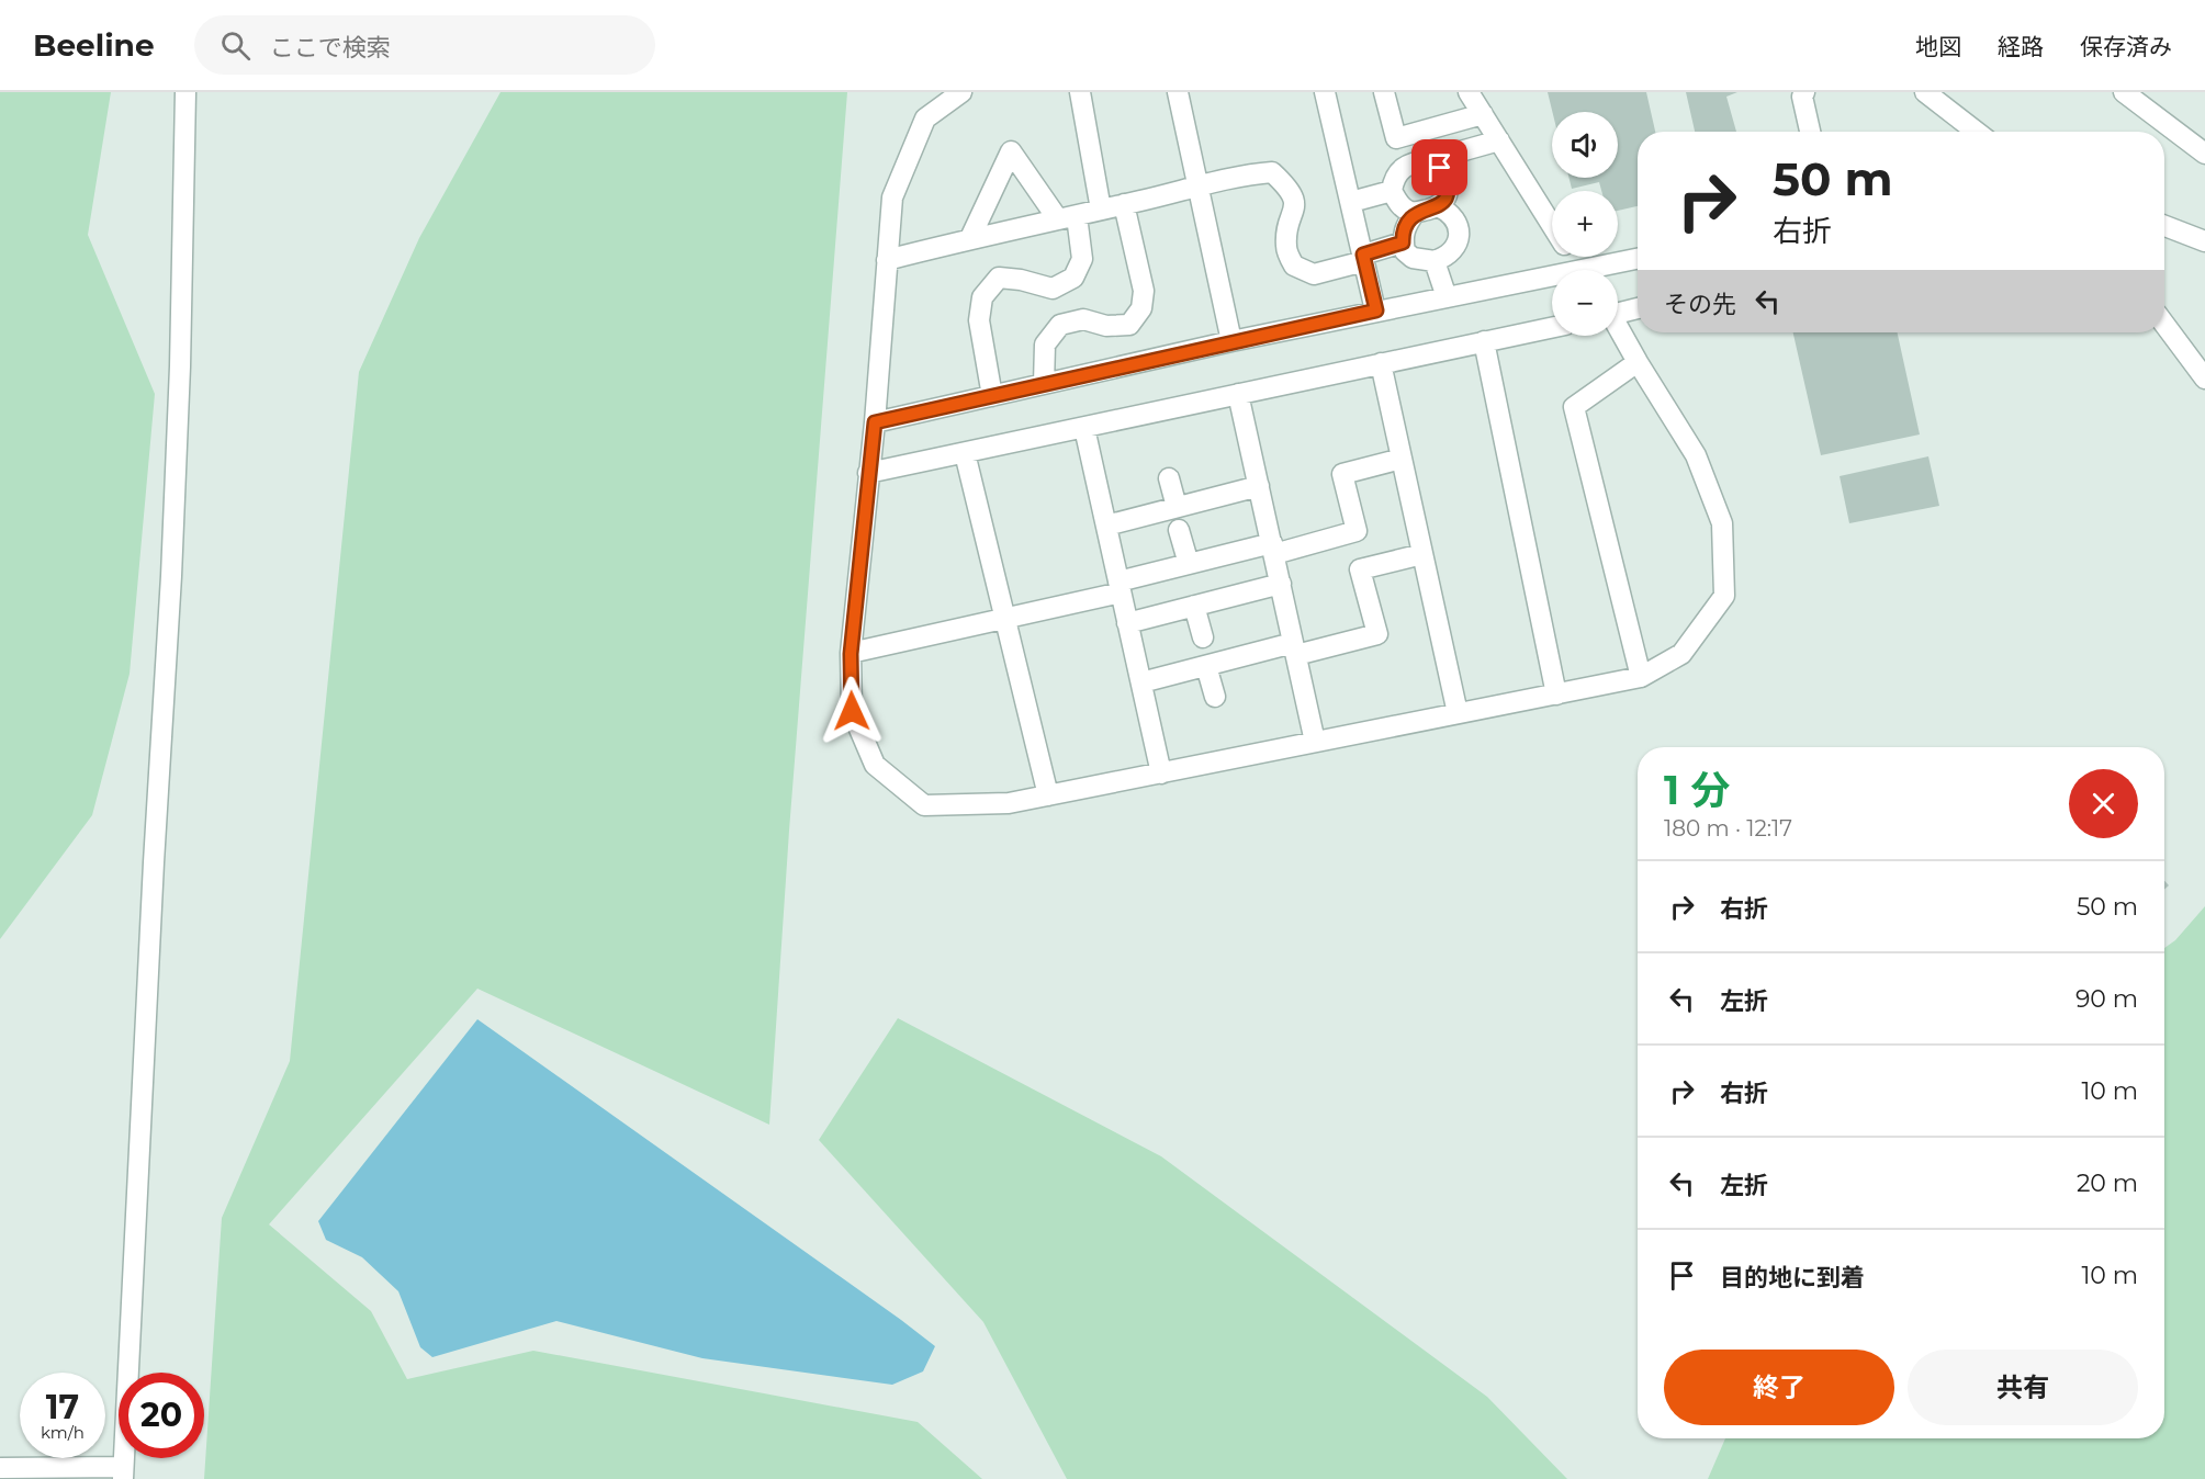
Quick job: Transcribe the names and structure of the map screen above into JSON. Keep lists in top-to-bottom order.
{
  "page": {
    "header": "Beeline",
    "search": "ここで検索",
    "nav": ["地図", "経路", "保存済み"],
    "map_buttons": ["+", "−"],
    "turn": ["50 m", "右折"],
    "then": "その先",
    "heading": ["1 分", "180 m · 12:17"],
    "list": [
      {
        "name": "右折",
        "value": "50 m"
      },
      {
        "name": "左折",
        "value": "90 m"
      },
      {
        "name": "右折",
        "value": "10 m"
      },
      {
        "name": "左折",
        "value": "20 m"
      },
      {
        "name": "目的地に到着",
        "value": "10 m"
      }
    ],
    "buttons": ["終了", "共有"],
    "speed": "17 km/h",
    "limit": "20"
  }
}
